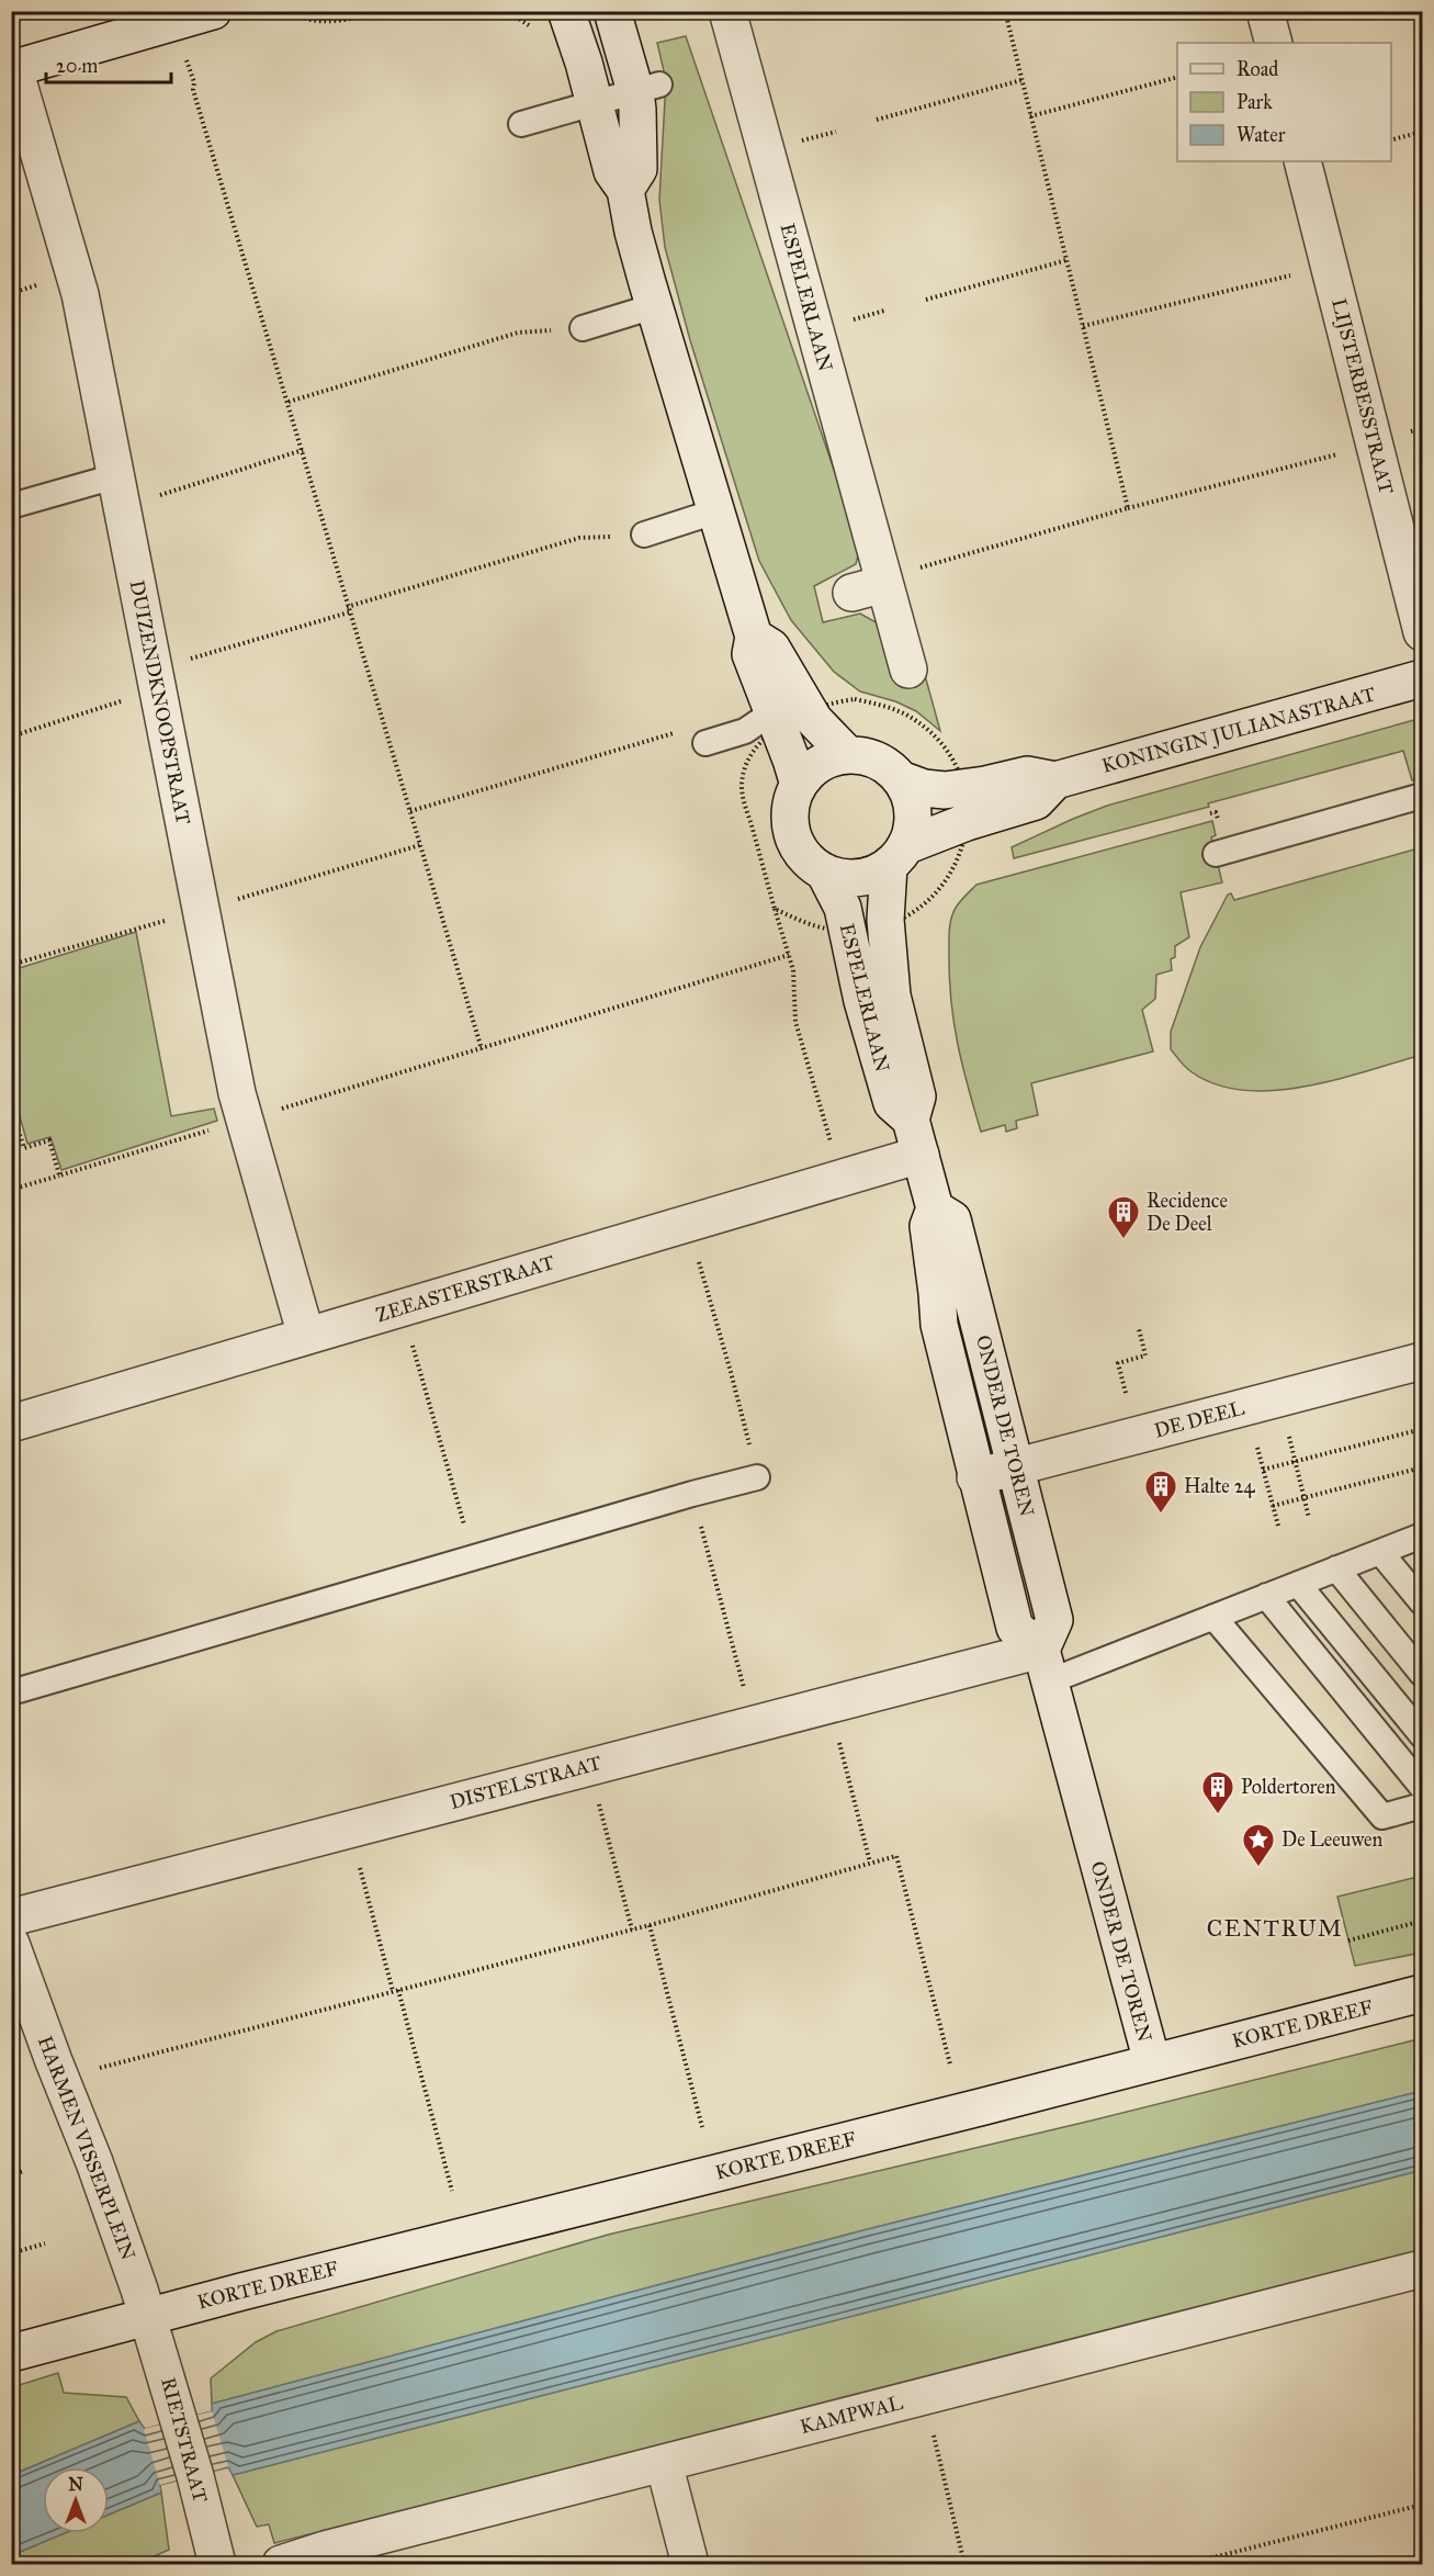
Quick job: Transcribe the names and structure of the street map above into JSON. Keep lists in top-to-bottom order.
{
  "streets": {
    "street": [
      "ESPELERLAAN",
      "LIJSTERBESSTRAAT",
      "DUIZENDKNOOPSTRAAT",
      "KONINGIN JULIANASTRAAT",
      "ZEEASTERSTRAAT",
      "DE DEEL",
      "ONDER DE TOREN",
      "DISTELSTRAAT",
      "KORTE DREEF",
      "HARMEN VISSERPLEIN",
      "KAMPWAL",
      "RIETSTRAAT"
    ]
  },
  "crossings": [
    ["ESPELERLAAN", "KONINGIN JULIANASTRAAT"],
    ["ESPELERLAAN", "ZEEASTERSTRAAT"],
    ["ESPELERLAAN", "ONDER DE TOREN"],
    ["DUIZENDKNOOPSTRAAT", "ZEEASTERSTRAAT"],
    ["ZEEASTERSTRAAT", "ONDER DE TOREN"],
    ["DE DEEL", "ONDER DE TOREN"],
    ["ONDER DE TOREN", "DISTELSTRAAT"],
    ["ONDER DE TOREN", "KORTE DREEF"],
    ["KORTE DREEF", "HARMEN VISSERPLEIN"],
    ["KORTE DREEF", "RIETSTRAAT"],
    ["HARMEN VISSERPLEIN", "RIETSTRAAT"]
  ],
  "districts": ["CENTRUM"],
  "places": {
    "building": ["Recidence De Deel", "Halte 24", "Poldertoren"],
    "place": ["De Leeuwen"]
  },
  "legend": ["Road", "Park", "Water"],
  "scale_bar": "20 m",
  "north": "top"
}
